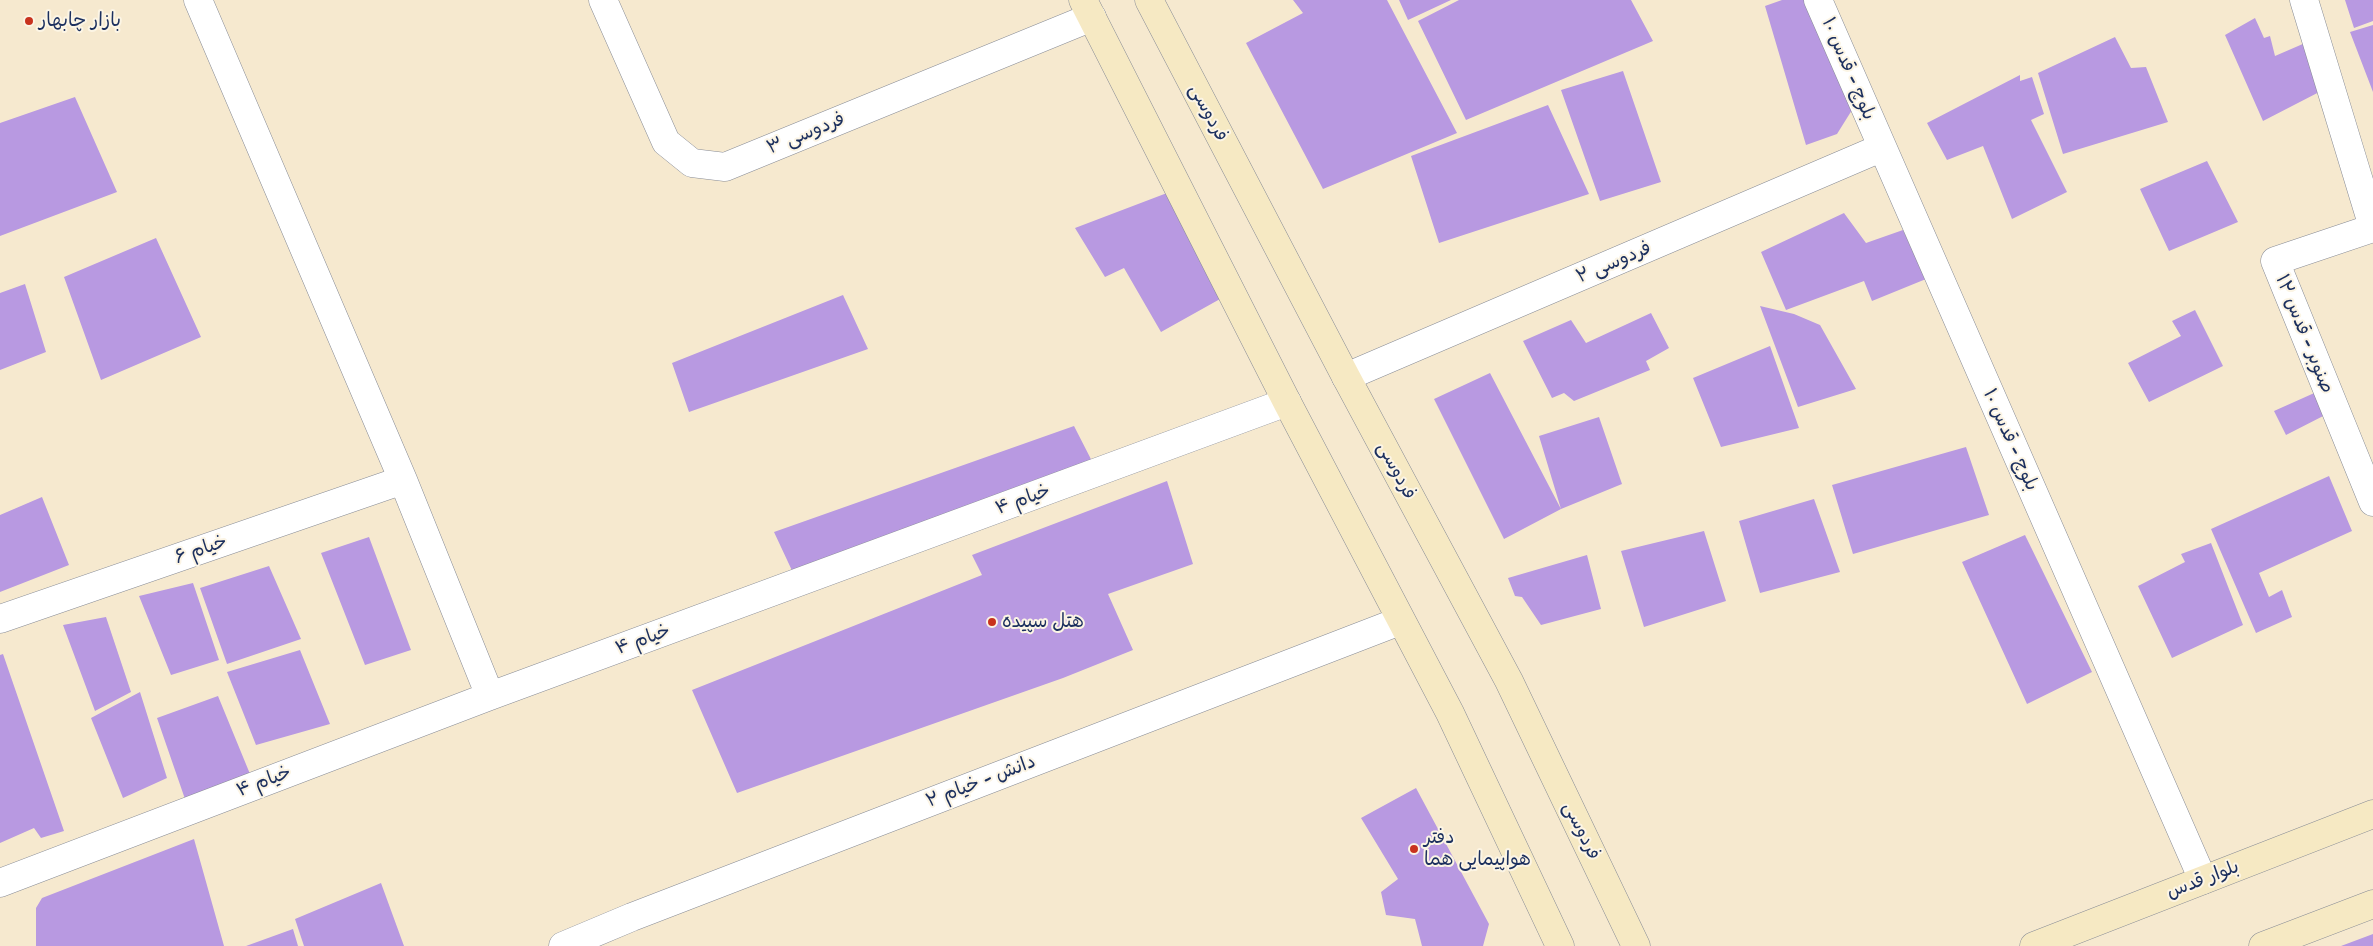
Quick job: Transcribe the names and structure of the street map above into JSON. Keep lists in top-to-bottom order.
{
  "streets": {
    "street": [
      "بلوچ - قدس ۱۰",
      "فردوسی",
      "فردوسی ۳",
      "فردوسی ۲",
      "صنوبر - قدس ۱۲",
      "خیام ۴",
      "خیام ۶",
      "دانش - خیام ۲",
      "بلوار قدس"
    ]
  },
  "crossings": [
    ["بلوچ - قدس ۱۰", "فردوسی ۲"],
    ["بلوچ - قدس ۱۰", "بلوار قدس"],
    ["فردوسی", "فردوسی ۲"]
  ],
  "places": ["بازار چابهار", "هتل سپیده", "دفتر هواپیمایی هما"]
}
